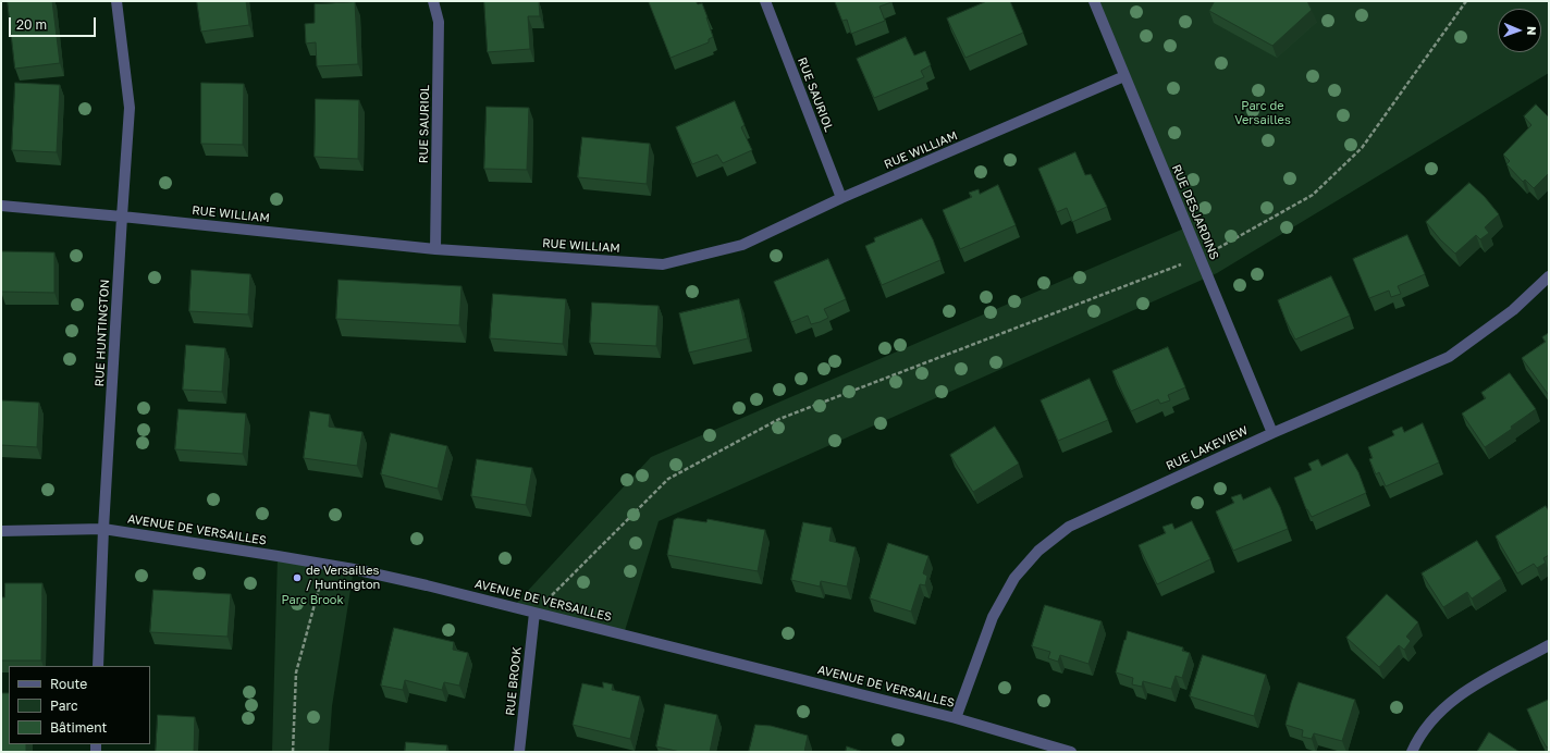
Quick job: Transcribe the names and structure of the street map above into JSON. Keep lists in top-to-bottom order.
{
  "streets": {
    "street": [
      "RUE SAURIOL",
      "RUE WILLIAM",
      "RUE DESJARDINS",
      "RUE HUNTINGTON",
      "RUE LAKEVIEW",
      "AVENUE DE VERSAILLES",
      "RUE BROOK"
    ]
  },
  "crossings": [
    ["RUE SAURIOL", "RUE WILLIAM"],
    ["RUE WILLIAM", "RUE DESJARDINS"],
    ["RUE WILLIAM", "RUE HUNTINGTON"],
    ["RUE DESJARDINS", "RUE LAKEVIEW"],
    ["RUE HUNTINGTON", "AVENUE DE VERSAILLES"],
    ["RUE LAKEVIEW", "AVENUE DE VERSAILLES"],
    ["AVENUE DE VERSAILLES", "RUE BROOK"]
  ],
  "parks": ["Parc de Versailles", "Parc Brook"],
  "places": ["de Versailles / Huntington"],
  "legend": ["Route", "Parc", "Bâtiment"],
  "scale_bar": "20 m",
  "north": "right"
}
